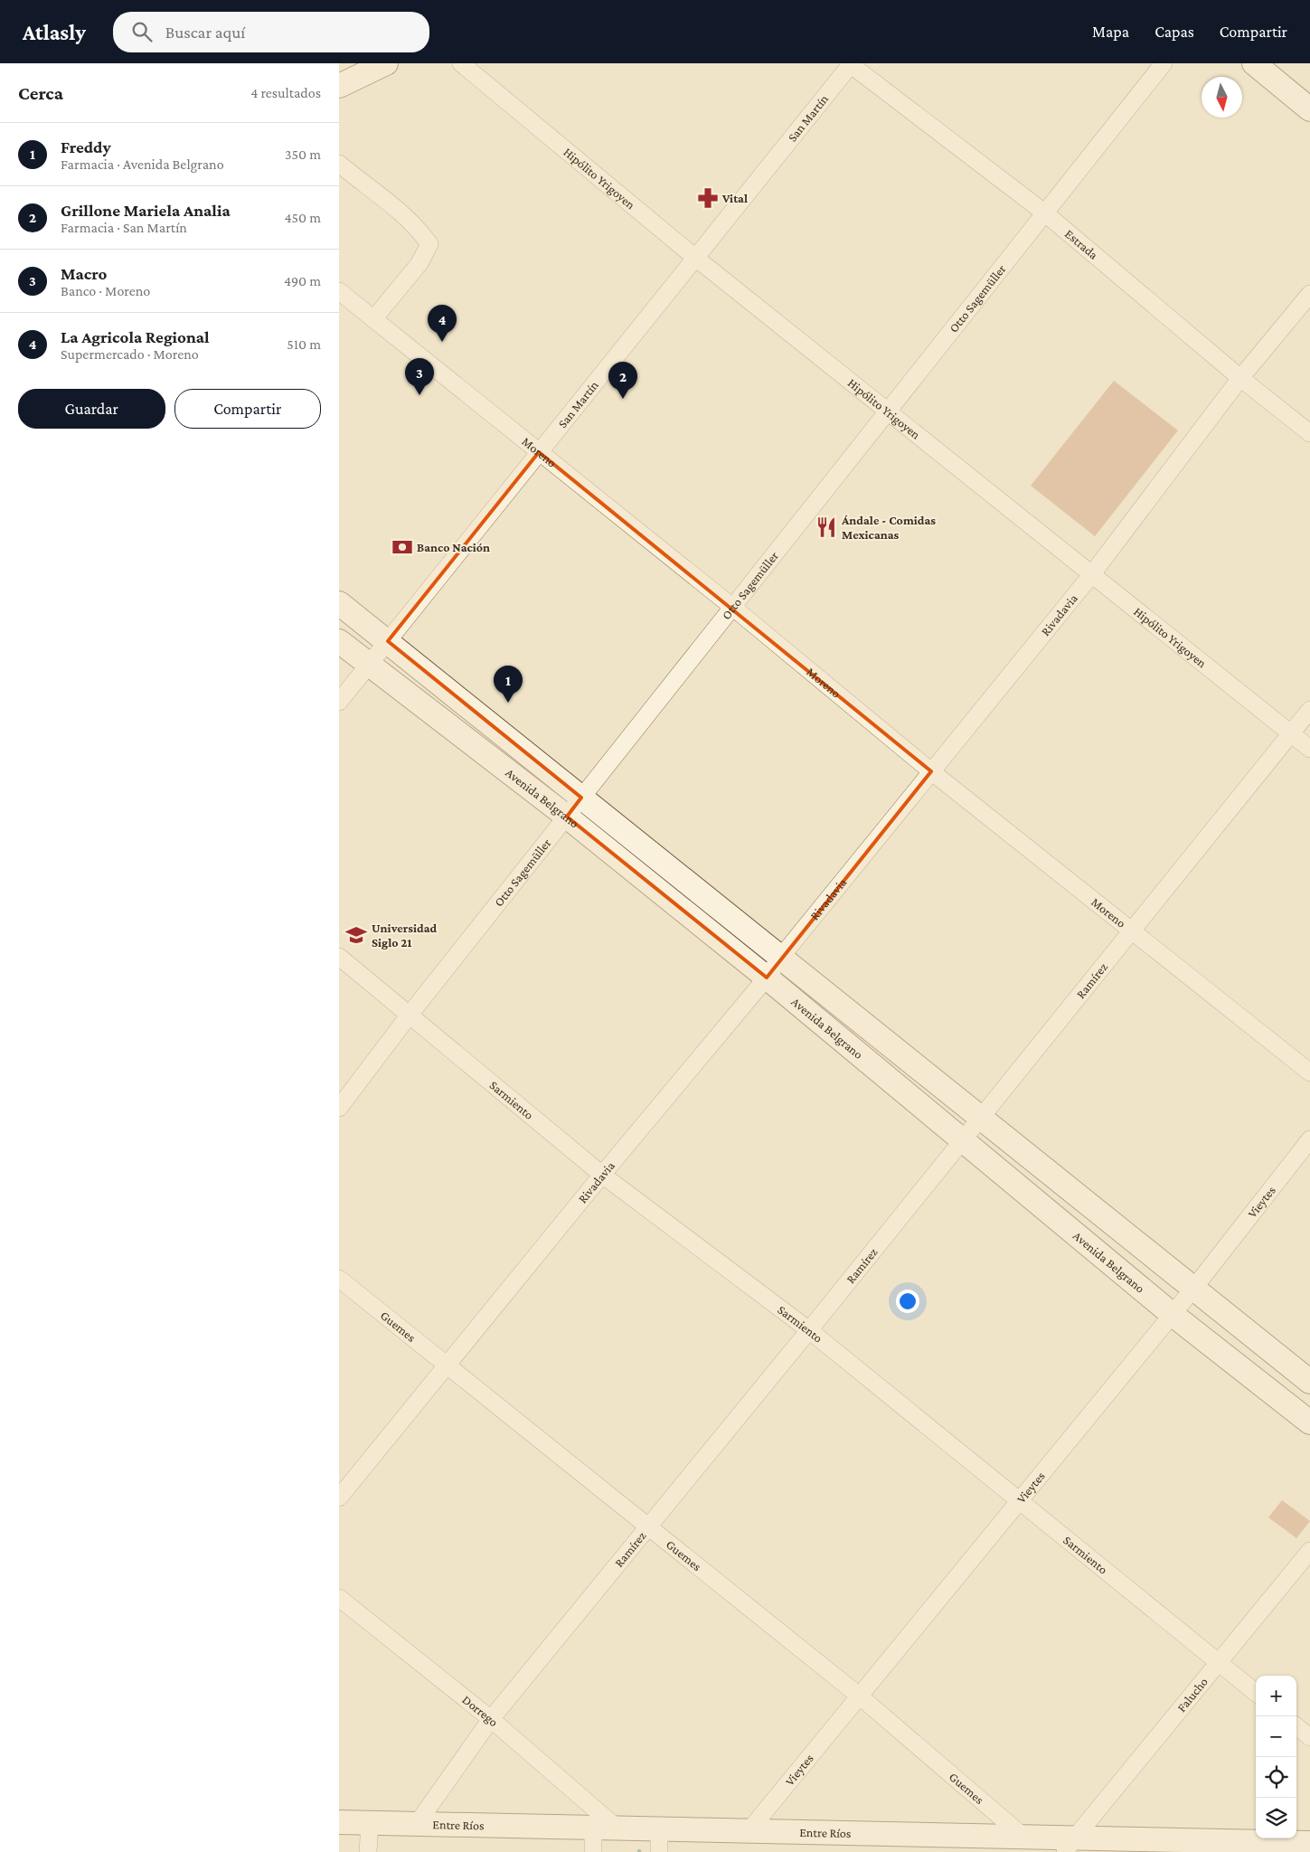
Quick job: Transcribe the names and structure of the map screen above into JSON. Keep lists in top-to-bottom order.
{
  "streets": {
    "street": [
      "San Martín",
      "Hipólito Yrigoyen",
      "Estrada",
      "Otto Sagemüller",
      "Moreno",
      "Rivadavia",
      "Avenida Belgrano",
      "Ramírez",
      "Sarmiento",
      "Vieytes",
      "Guemes",
      "Falucho",
      "Dorrego",
      "Entre Ríos"
    ]
  },
  "crossings": [
    ["San Martín", "Hipólito Yrigoyen"],
    ["San Martín", "Estrada"],
    ["San Martín", "Moreno"],
    ["San Martín", "Avenida Belgrano"],
    ["Hipólito Yrigoyen", "Otto Sagemüller"],
    ["Hipólito Yrigoyen", "Rivadavia"],
    ["Hipólito Yrigoyen", "Ramírez"],
    ["Estrada", "Otto Sagemüller"],
    ["Estrada", "Rivadavia"],
    ["Otto Sagemüller", "Moreno"],
    ["Otto Sagemüller", "Avenida Belgrano"],
    ["Otto Sagemüller", "Sarmiento"],
    ["Moreno", "Rivadavia"],
    ["Moreno", "Ramírez"],
    ["Rivadavia", "Avenida Belgrano"],
    ["Rivadavia", "Sarmiento"],
    ["Rivadavia", "Guemes"],
    ["Avenida Belgrano", "Ramírez"],
    ["Avenida Belgrano", "Vieytes"],
    ["Ramírez", "Sarmiento"],
    ["Ramírez", "Guemes"],
    ["Ramírez", "Dorrego"],
    ["Ramírez", "Entre Ríos"],
    ["Sarmiento", "Vieytes"],
    ["Sarmiento", "Falucho"],
    ["Vieytes", "Guemes"],
    ["Vieytes", "Entre Ríos"],
    ["Guemes", "Entre Ríos"],
    ["Falucho", "Entre Ríos"],
    ["Dorrego", "Entre Ríos"]
  ],
  "places": {
    "pharmacy": ["Vital"],
    "restaurant": ["Ándale - Comidas Mexicanas"],
    "bank": ["Banco Nación"],
    "school or university": ["Universidad Siglo 21"]
  },
  "north": "bottom",
  "page": {
    "header": "Atlasly",
    "search": "Buscar aquí",
    "nav": ["Mapa", "Capas", "Compartir"],
    "heading": ["Cerca", "4 resultados"],
    "list": [
      {
        "mark": "1",
        "name": "Freddy",
        "note": "Farmacia · Avenida Belgrano",
        "value": "350 m"
      },
      {
        "mark": "2",
        "name": "Grillone Mariela Analia",
        "note": "Farmacia · San Martín",
        "value": "450 m"
      },
      {
        "mark": "3",
        "name": "Macro",
        "note": "Banco · Moreno",
        "value": "490 m"
      },
      {
        "mark": "4",
        "name": "La Agricola Regional",
        "note": "Supermercado · Moreno",
        "value": "510 m"
      }
    ],
    "pins": [
      "4",
      "3",
      "2",
      "1"
    ],
    "buttons": ["Guardar", "Compartir"],
    "map_buttons": ["+", "−"]
  }
}
